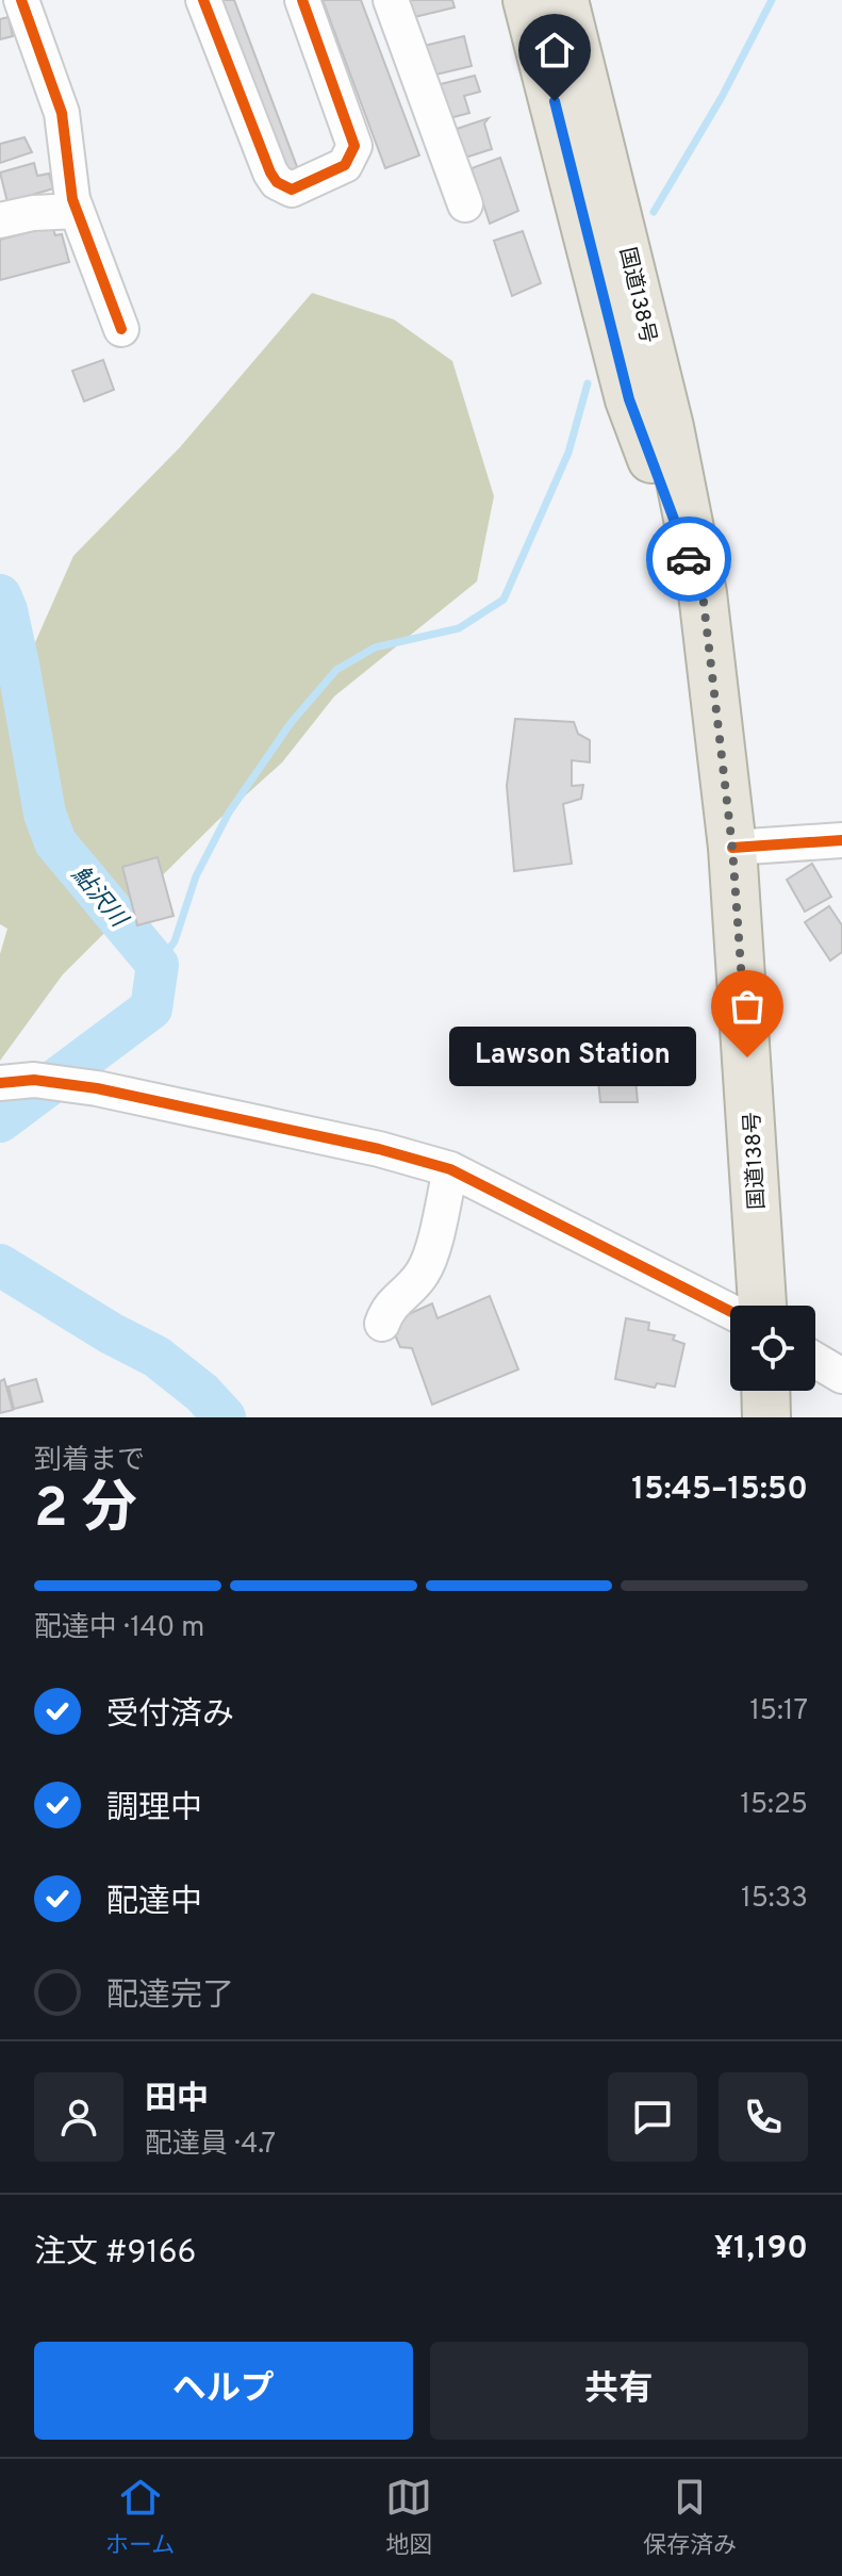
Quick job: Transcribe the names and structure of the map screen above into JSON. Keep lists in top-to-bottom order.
{
  "streets": {
    "highway": ["国道138号"]
  },
  "water": ["鮎沢川"],
  "places": ["Lawson Station"],
  "page": {
    "bubble": "Lawson Station",
    "heading": ["2 分", "到着まで", "15:45–15:50"],
    "panel": [
      "田中",
      "配達員 · 4.7",
      "注文 #9166",
      "¥1,190"
    ],
    "bar": "配達中 · 140 m",
    "list": [
      ["受付済み", "15:17"],
      ["調理中", "15:25"],
      ["配達中", "15:33"],
      "配達完了"
    ],
    "buttons": ["ヘルプ", "共有"],
    "tabs": ["ホーム", "地図", "保存済み"]
  }
}
